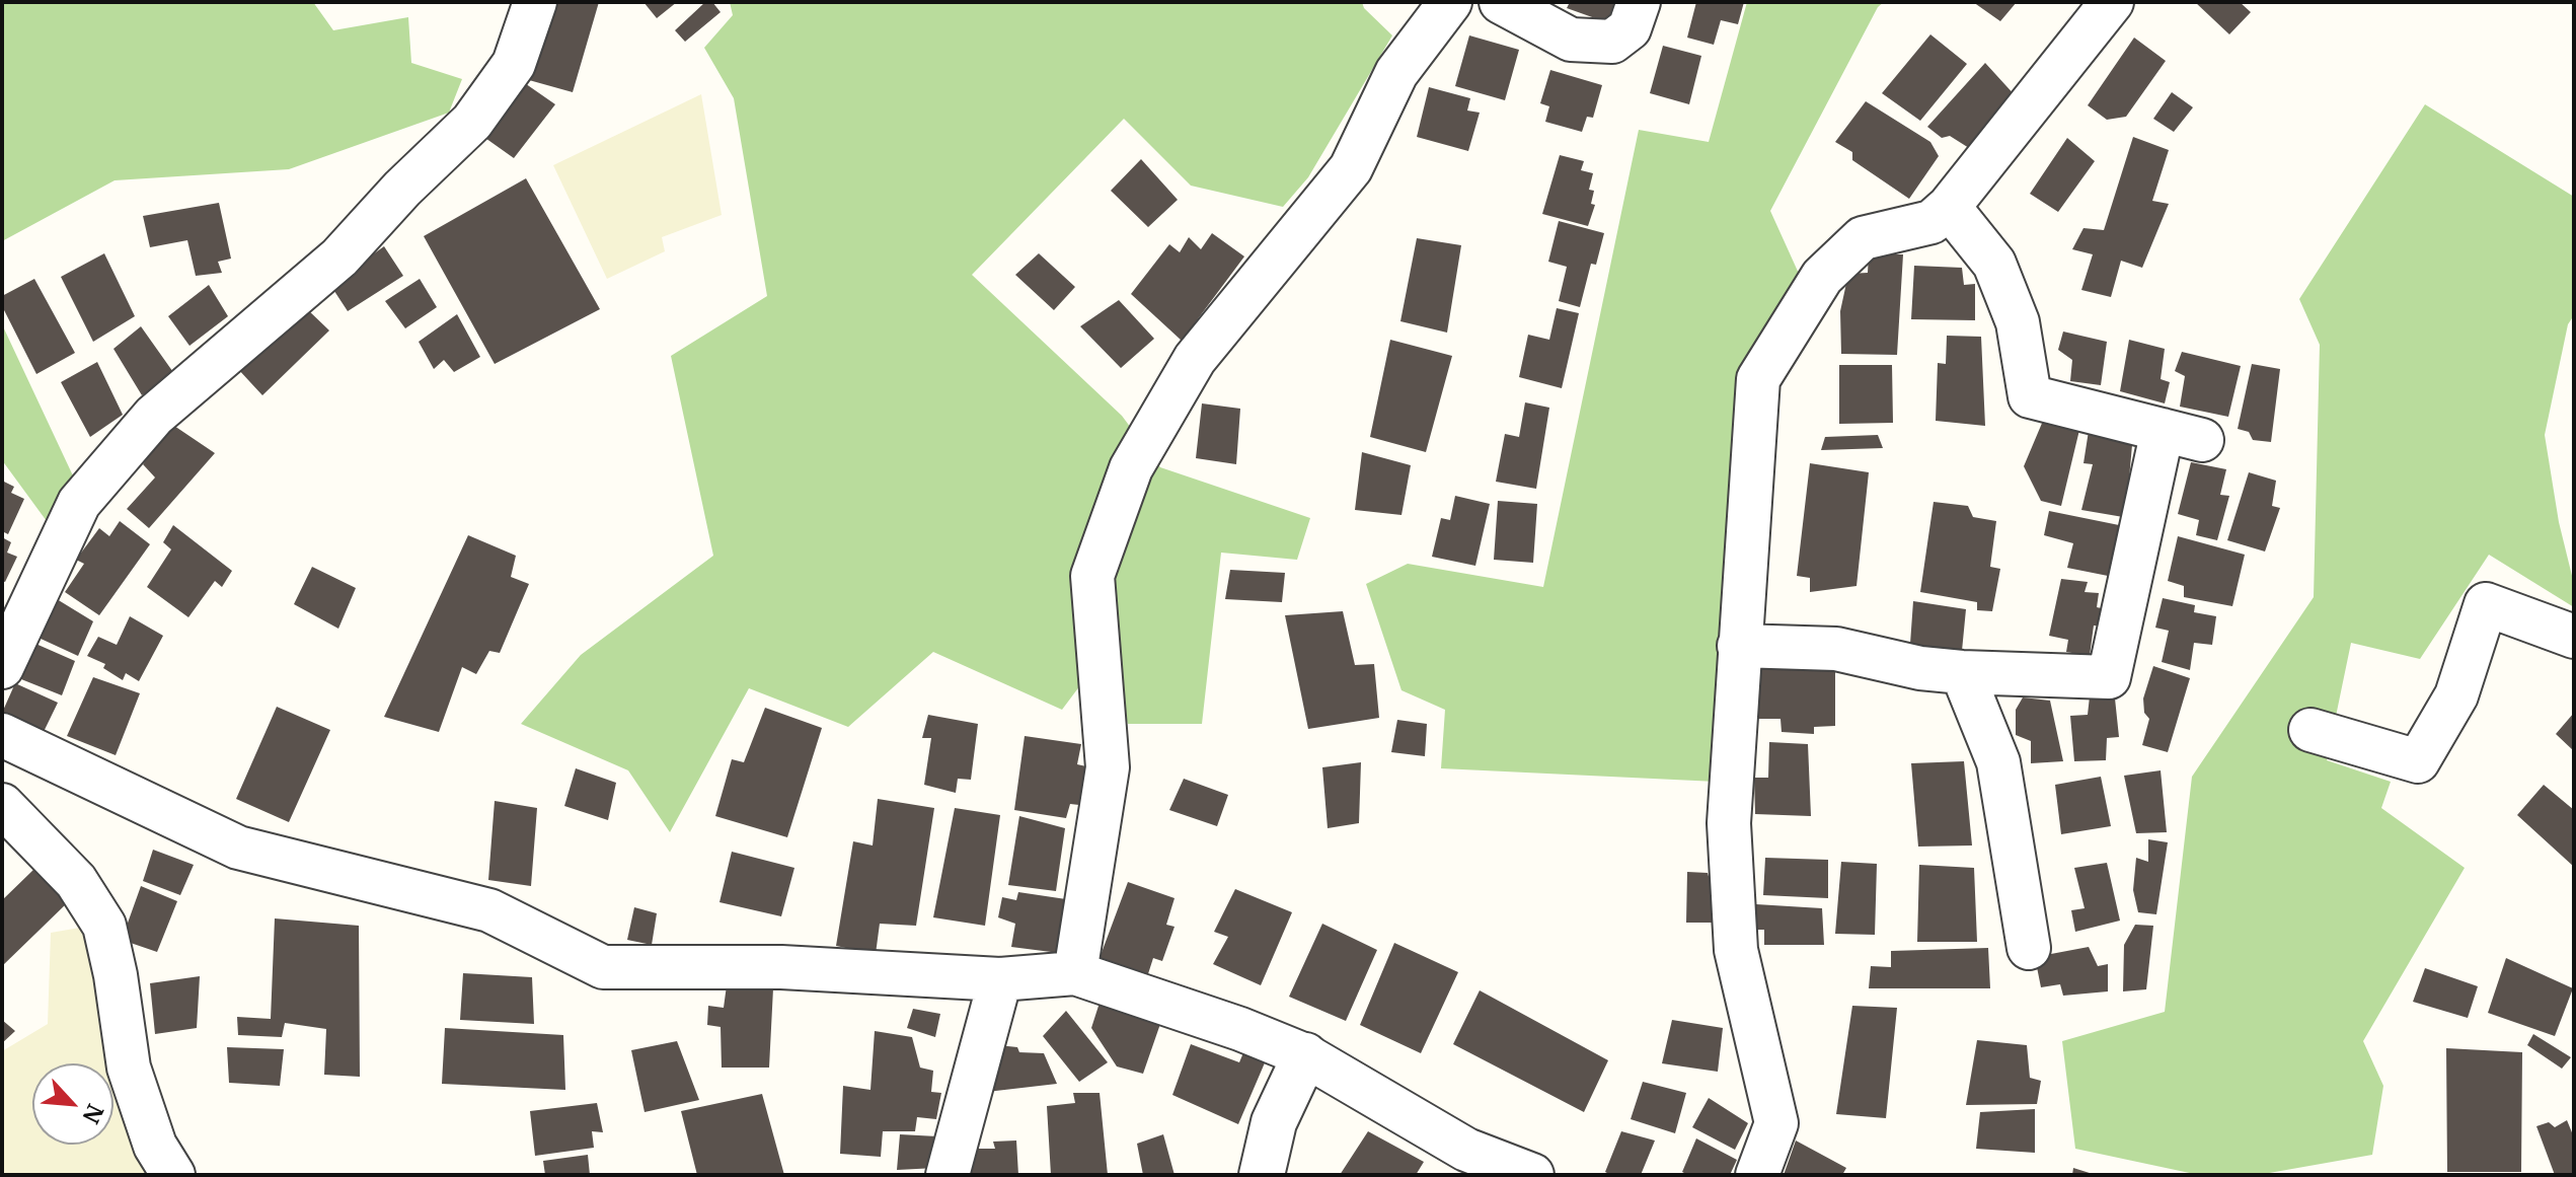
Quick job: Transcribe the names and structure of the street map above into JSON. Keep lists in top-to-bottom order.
{
  "north": "bottom right"
}
